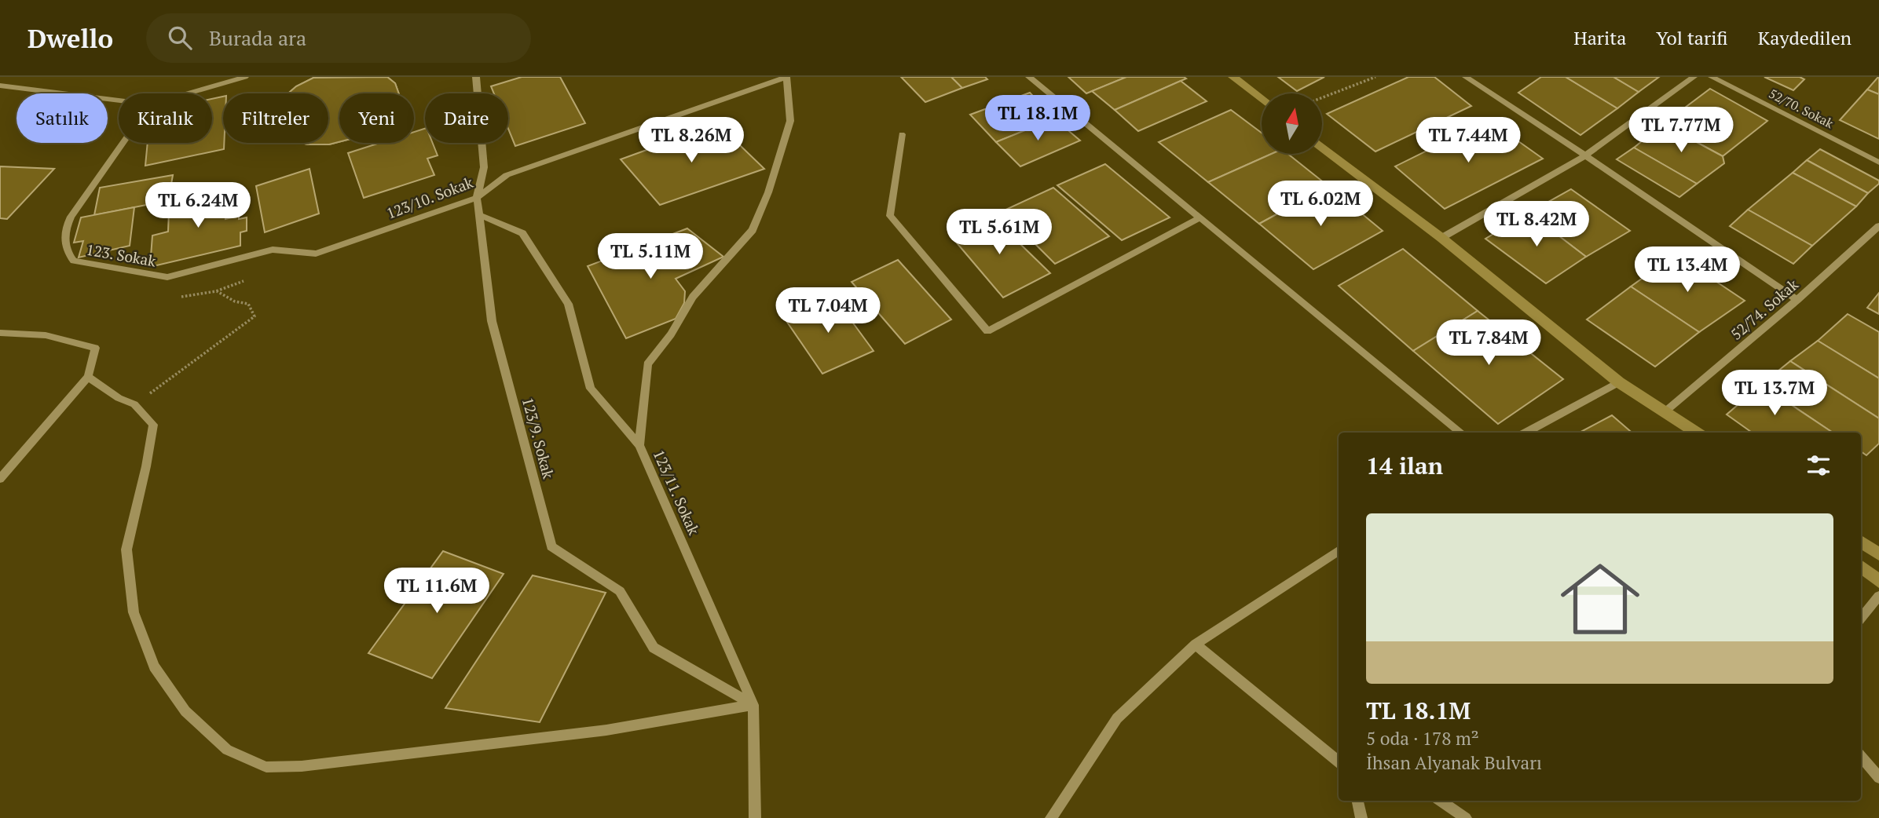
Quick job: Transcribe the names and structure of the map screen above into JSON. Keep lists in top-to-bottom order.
{
  "streets": {
    "street": [
      "52/70. Sokak",
      "123/10. Sokak",
      "123. Sokak",
      "52/74. Sokak",
      "123/9. Sokak",
      "123/11. Sokak"
    ]
  },
  "crossings": [
    ["123/10. Sokak", "123. Sokak"],
    ["123/10. Sokak", "123/9. Sokak"],
    ["123/10. Sokak", "123/11. Sokak"],
    ["123/9. Sokak", "123/11. Sokak"]
  ],
  "north": "top",
  "page": {
    "header": "Dwello",
    "search": "Burada ara",
    "nav": ["Harita", "Yol tarifi", "Kaydedilen"],
    "chip": [
      "Satılık",
      "Kiralık",
      "Filtreler",
      "Yeni",
      "Daire"
    ],
    "price": [
      "TL 18.1M",
      "TL 7.77M",
      "TL 8.26M",
      "TL 7.44M",
      "TL 6.02M",
      "TL 6.24M",
      "TL 8.42M",
      "TL 5.61M",
      "TL 5.11M",
      "TL 13.4M",
      "TL 7.04M",
      "TL 7.84M",
      "TL 13.7M",
      "TL 11.6M"
    ],
    "heading": "14 ilan",
    "list": [
      {
        "name": "TL 18.1M",
        "note": "5 oda · 178 m² · İhsan Alyanak Bulvarı"
      }
    ]
  }
}
